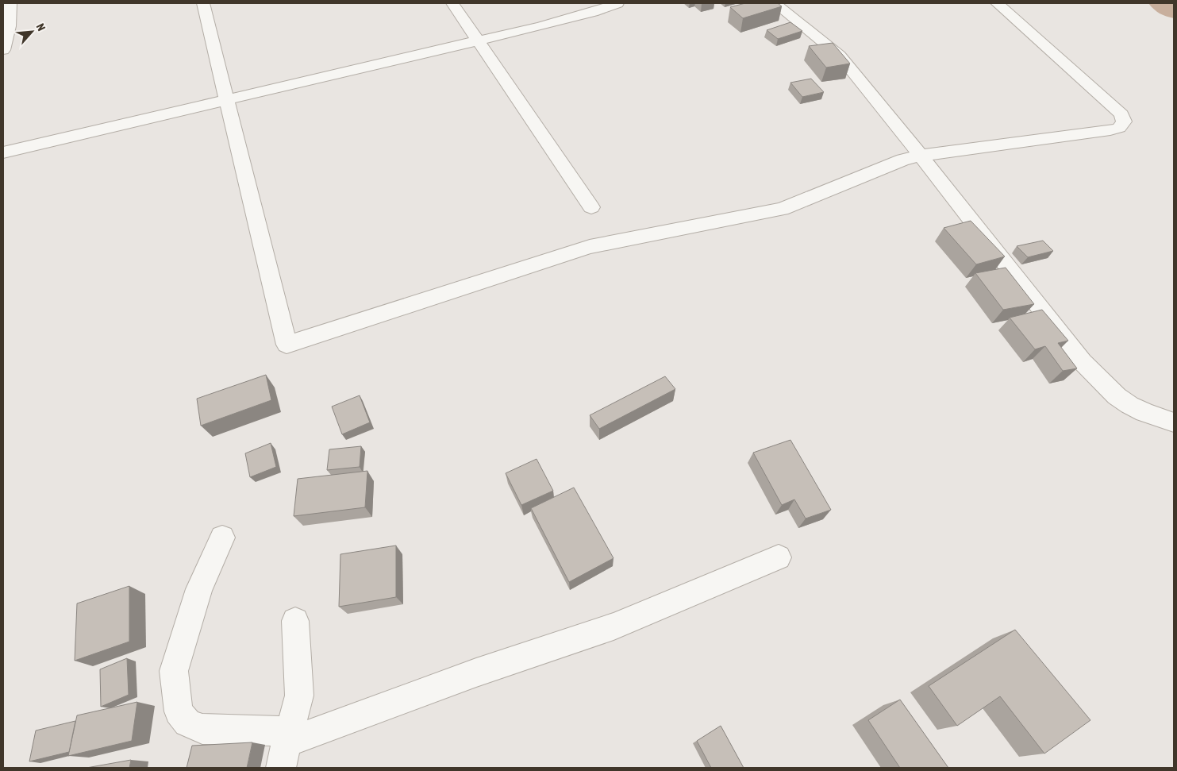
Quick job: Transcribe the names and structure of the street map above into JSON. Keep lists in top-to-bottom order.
{
  "north": "top right"
}
